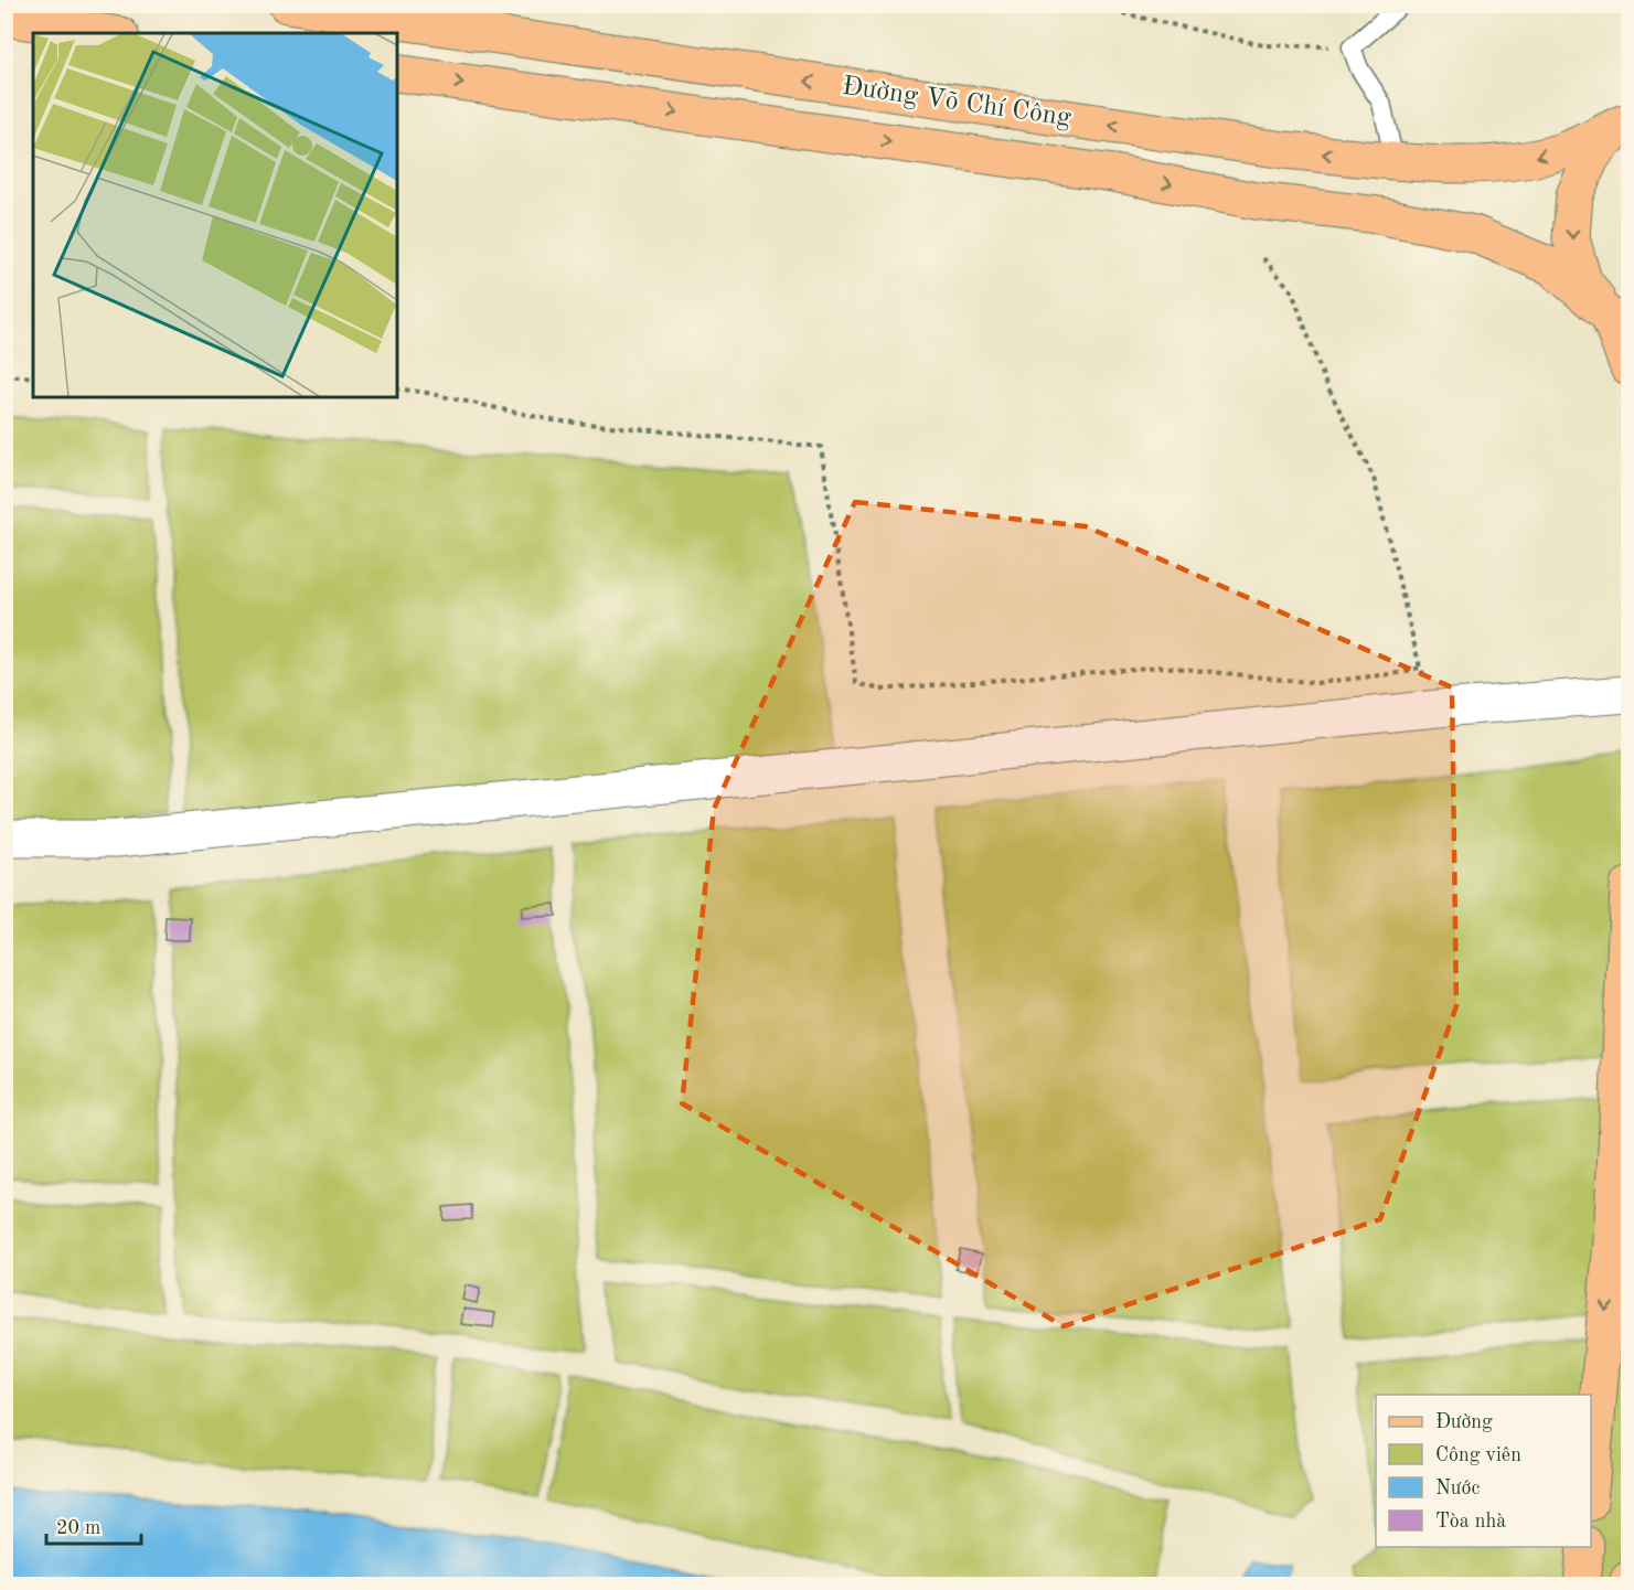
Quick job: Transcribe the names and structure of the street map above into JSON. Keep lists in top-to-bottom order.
{
  "streets": {
    "main road": ["Đường Võ Chí Công"]
  },
  "legend": [
    "Đường",
    "Công viên",
    "Nước",
    "Tòa nhà"
  ],
  "scale_bar": "20 m"
}
